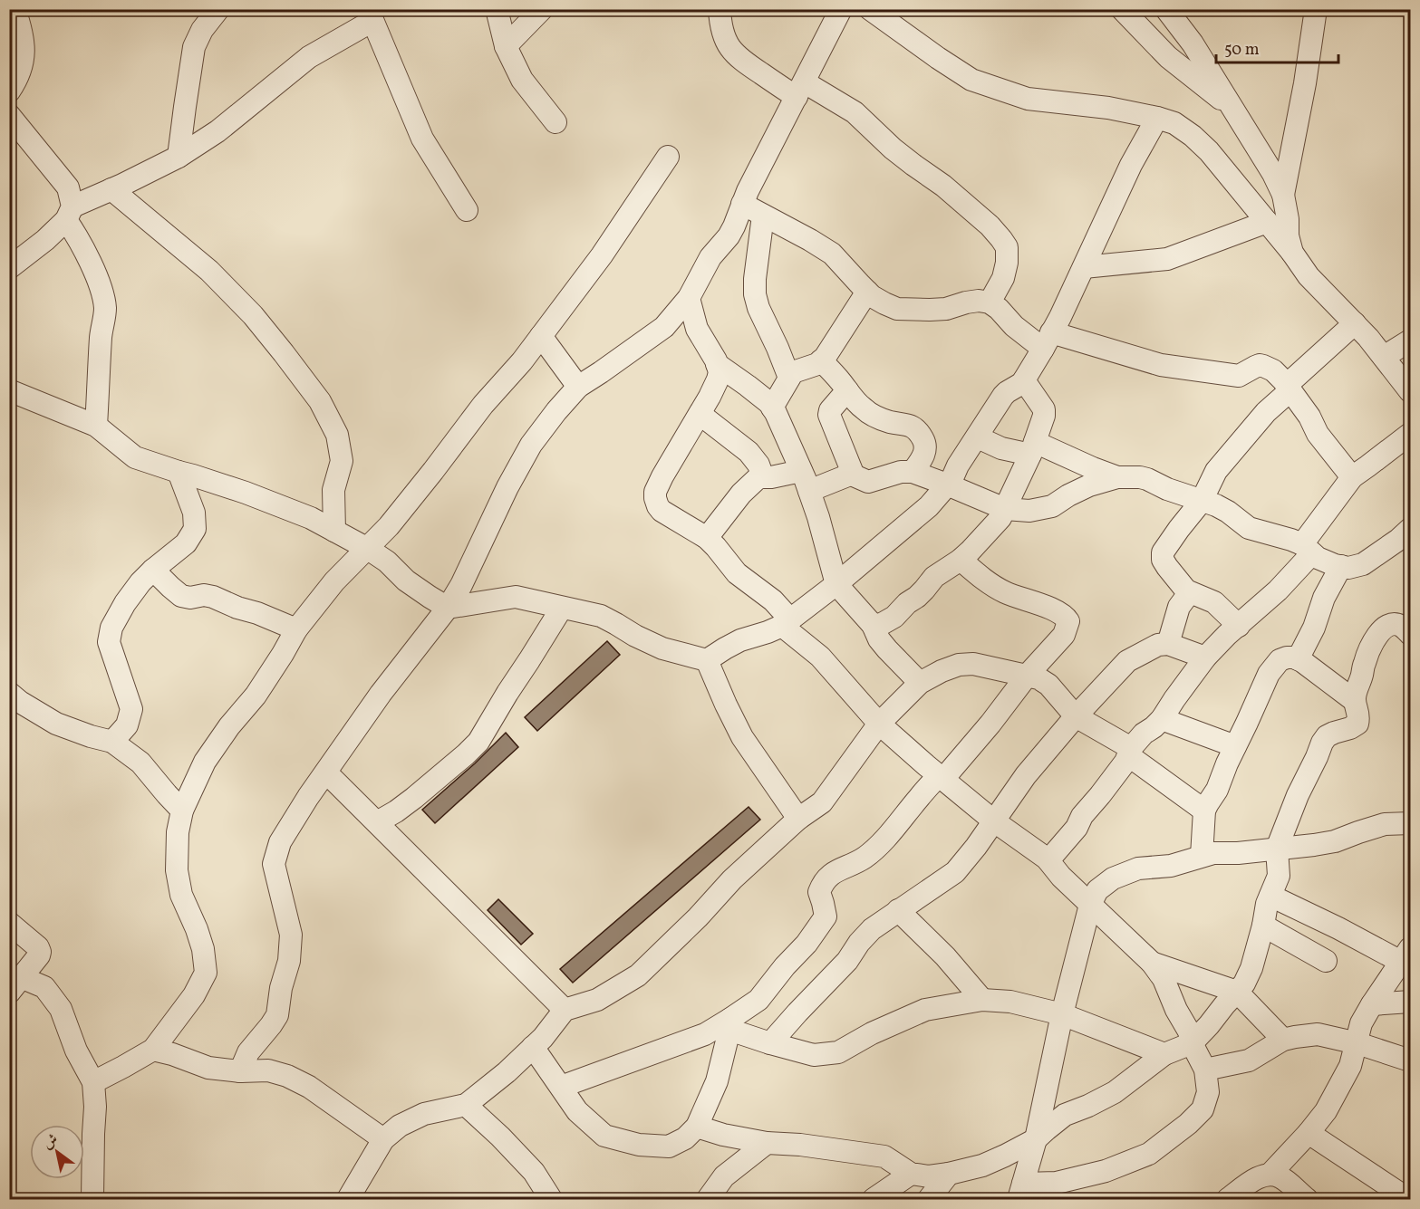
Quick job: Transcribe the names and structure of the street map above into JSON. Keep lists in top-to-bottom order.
{
  "scale_bar": "50 m",
  "north": "top left"
}
